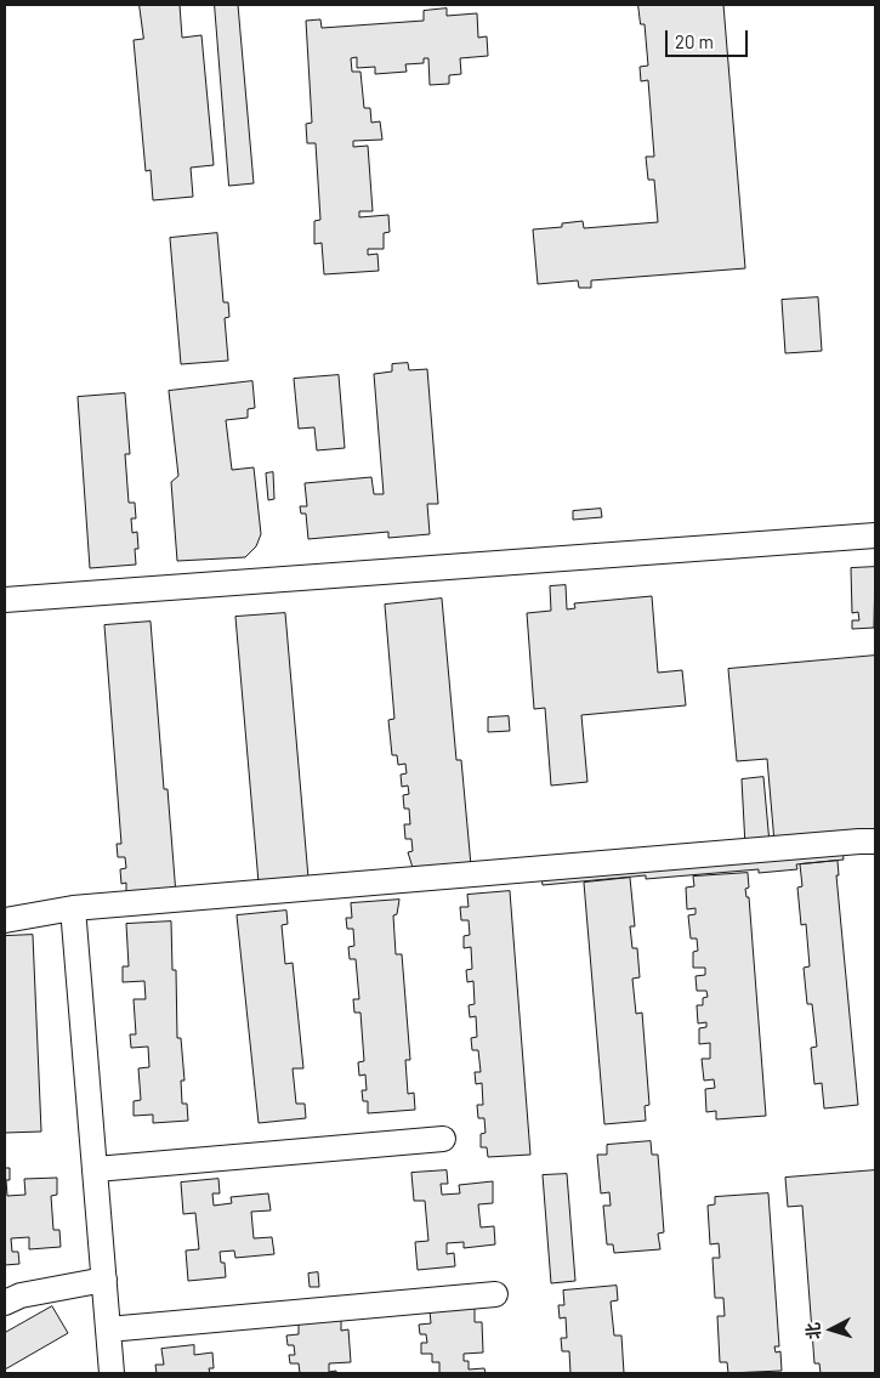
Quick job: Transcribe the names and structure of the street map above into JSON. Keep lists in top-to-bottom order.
{
  "scale_bar": "20 m",
  "north": "left"
}
